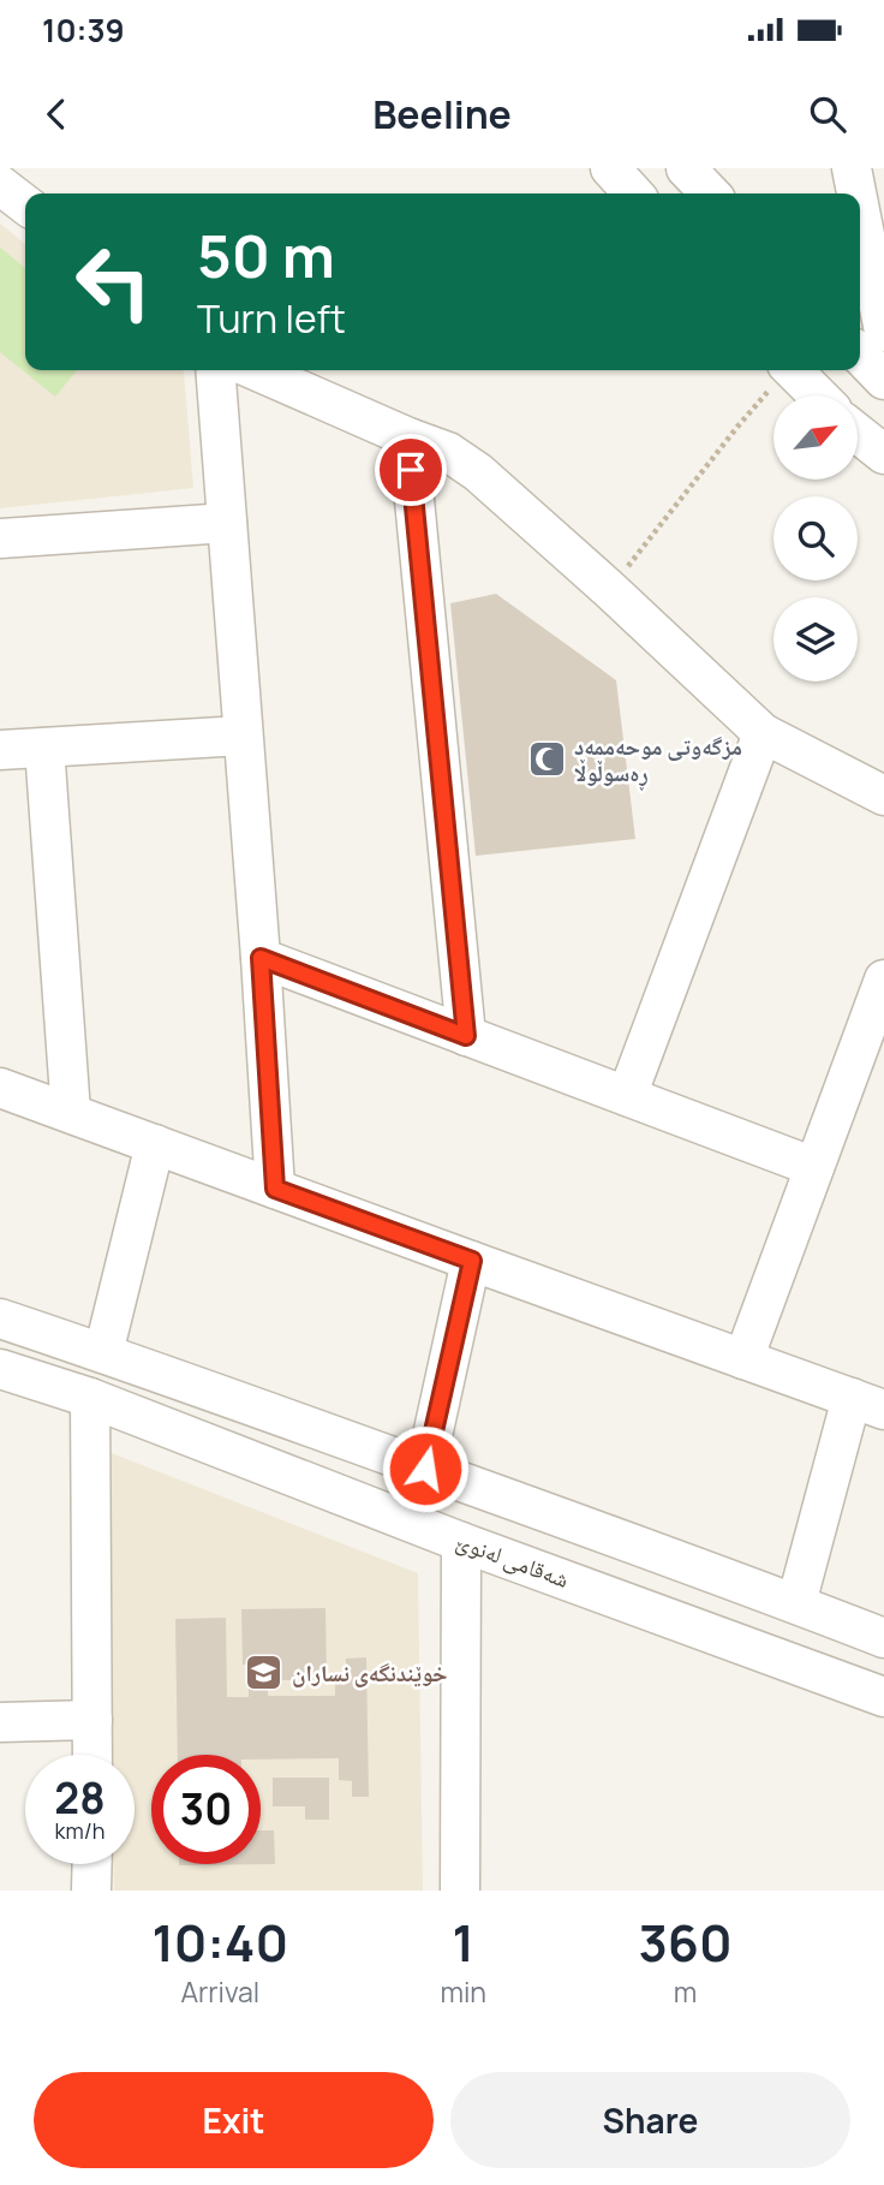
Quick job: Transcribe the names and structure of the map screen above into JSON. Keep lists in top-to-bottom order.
{
  "streets": {
    "street": ["شەقامی لەنوێ"]
  },
  "places": {
    "mosque": ["مزگەوتی موحەممەد ڕەسوڵوڵا"],
    "school or university": ["خوێندنگەی نساران"]
  },
  "north": "top right",
  "page": {
    "status": "10:39",
    "header": "Beeline",
    "turn": ["50 m", "Turn left"],
    "speed": "28 km/h",
    "limit": "30",
    "eta": [
      "10:40",
      "Arrival",
      "1",
      "min",
      "360",
      "m"
    ],
    "buttons": ["Exit", "Share"]
  }
}
